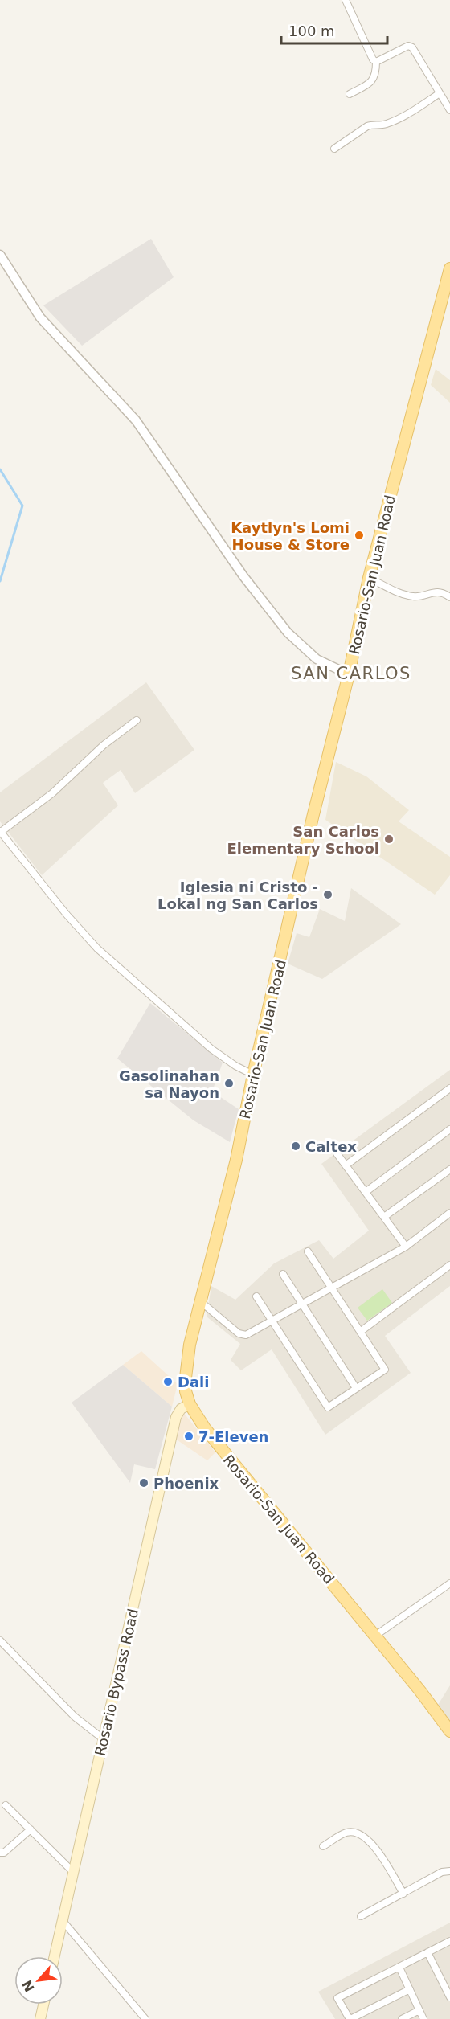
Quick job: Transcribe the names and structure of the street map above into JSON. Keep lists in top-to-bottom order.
{
  "streets": {
    "main road": ["Rosario-San Juan Road", "Rosario Bypass Road"]
  },
  "crossings": [
    ["Rosario-San Juan Road", "Rosario Bypass Road"]
  ],
  "districts": ["SAN CARLOS"],
  "places": [
    "Kaytlyn's Lomi House & Store",
    "San Carlos Elementary School",
    "Iglesia ni Cristo - Lokal ng San Carlos",
    "Gasolinahan sa Nayon",
    "Caltex",
    "Dali",
    "7-Eleven",
    "Phoenix"
  ],
  "scale_bar": "100 m",
  "north": "bottom left"
}
